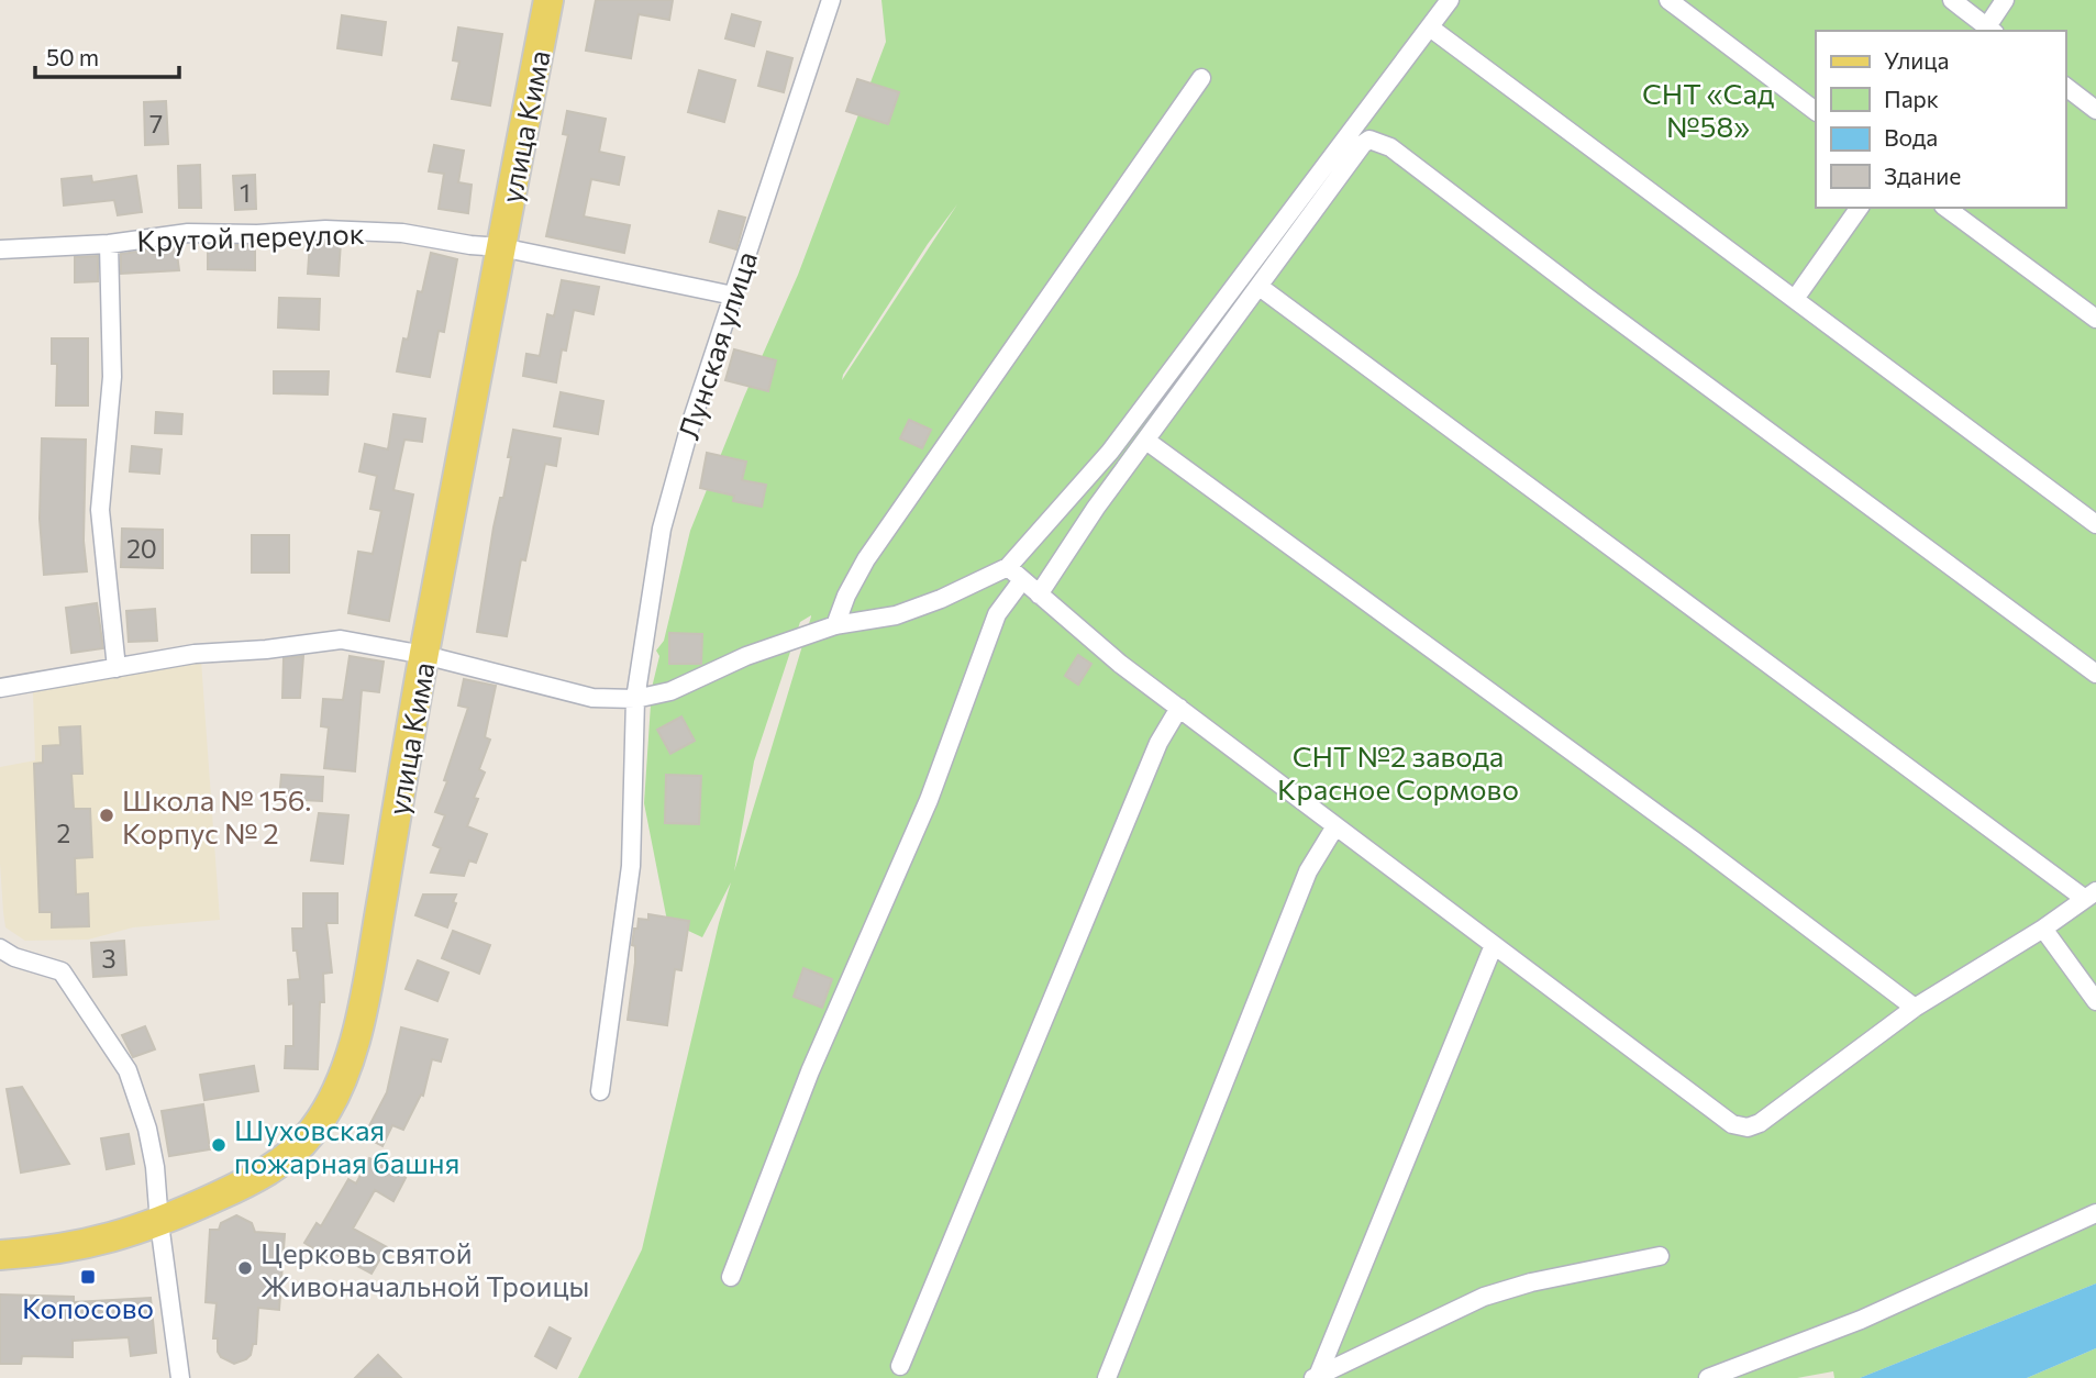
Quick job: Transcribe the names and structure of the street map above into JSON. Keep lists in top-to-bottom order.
{
  "streets": {
    "main road": ["улица Кима"],
    "street": ["Крутой переулок", "Лунская улица"]
  },
  "crossings": [
    ["улица Кима", "Крутой переулок"],
    ["Крутой переулок", "Лунская улица"]
  ],
  "parks": ["СНТ «Сад №58»", "СНТ №2 завода Красное Сормово"],
  "places": {
    "other": ["Школа № 156. Корпус № 2", "Шуховская пожарная башня", "Церковь святой Живоначальной Троицы"],
    "transit": ["Копосово"]
  },
  "house_numbers": [
    "7",
    "1",
    "20",
    "2",
    "3"
  ],
  "legend": [
    "Улица",
    "Парк",
    "Вода",
    "Здание"
  ],
  "scale_bar": "50 m"
}
